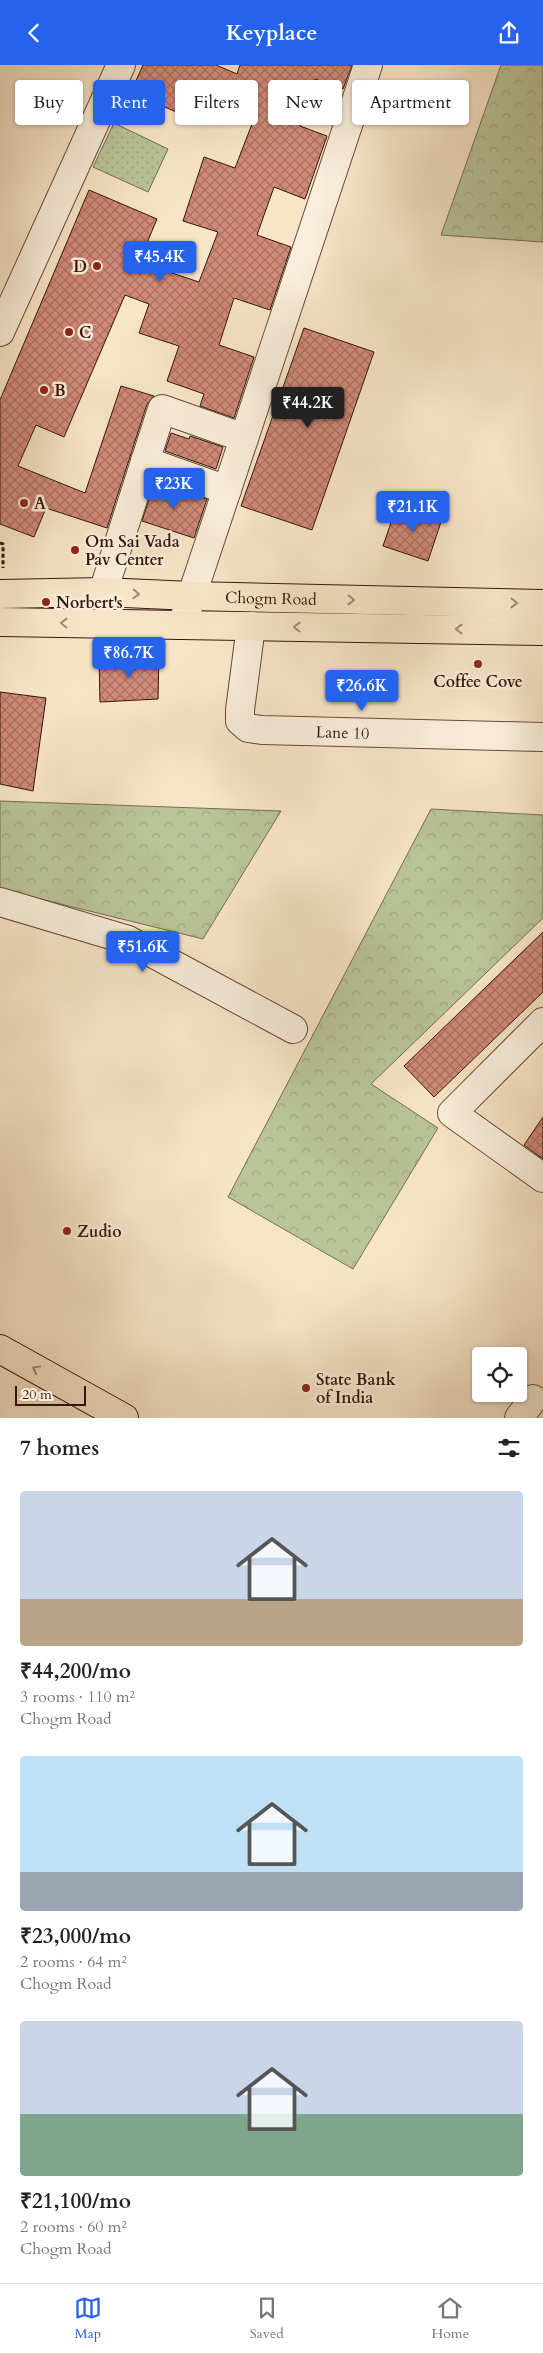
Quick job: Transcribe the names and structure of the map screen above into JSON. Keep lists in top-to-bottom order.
{
  "streets": {
    "main road": ["Chogm Road"],
    "street": ["Lane 10"]
  },
  "crossings": [
    ["Chogm Road", "Lane 10"]
  ],
  "places": [
    "D",
    "C",
    "B",
    "A",
    "Om Sai Vada Pav Center",
    "Norbert's",
    "Coffee Cove",
    "Zudio",
    "State Bank of India"
  ],
  "scale_bar": "20 m",
  "page": {
    "header": "Keyplace",
    "chip": [
      "Buy",
      "Rent",
      "Filters",
      "New",
      "Apartment"
    ],
    "price": [
      "₹45.4K",
      "₹44.2K",
      "₹23K",
      "₹21.1K",
      "₹86.7K",
      "₹26.6K",
      "₹51.6K"
    ],
    "scale": "20 m",
    "heading": "7 homes",
    "list": [
      {
        "name": "₹44,200/mo",
        "note": "3 rooms · 110 m² · Chogm Road"
      },
      {
        "name": "₹23,000/mo",
        "note": "2 rooms · 64 m² · Chogm Road"
      },
      {
        "name": "₹21,100/mo",
        "note": "2 rooms · 60 m² · Chogm Road"
      }
    ],
    "tabs": ["Map", "Saved", "Home"]
  }
}
